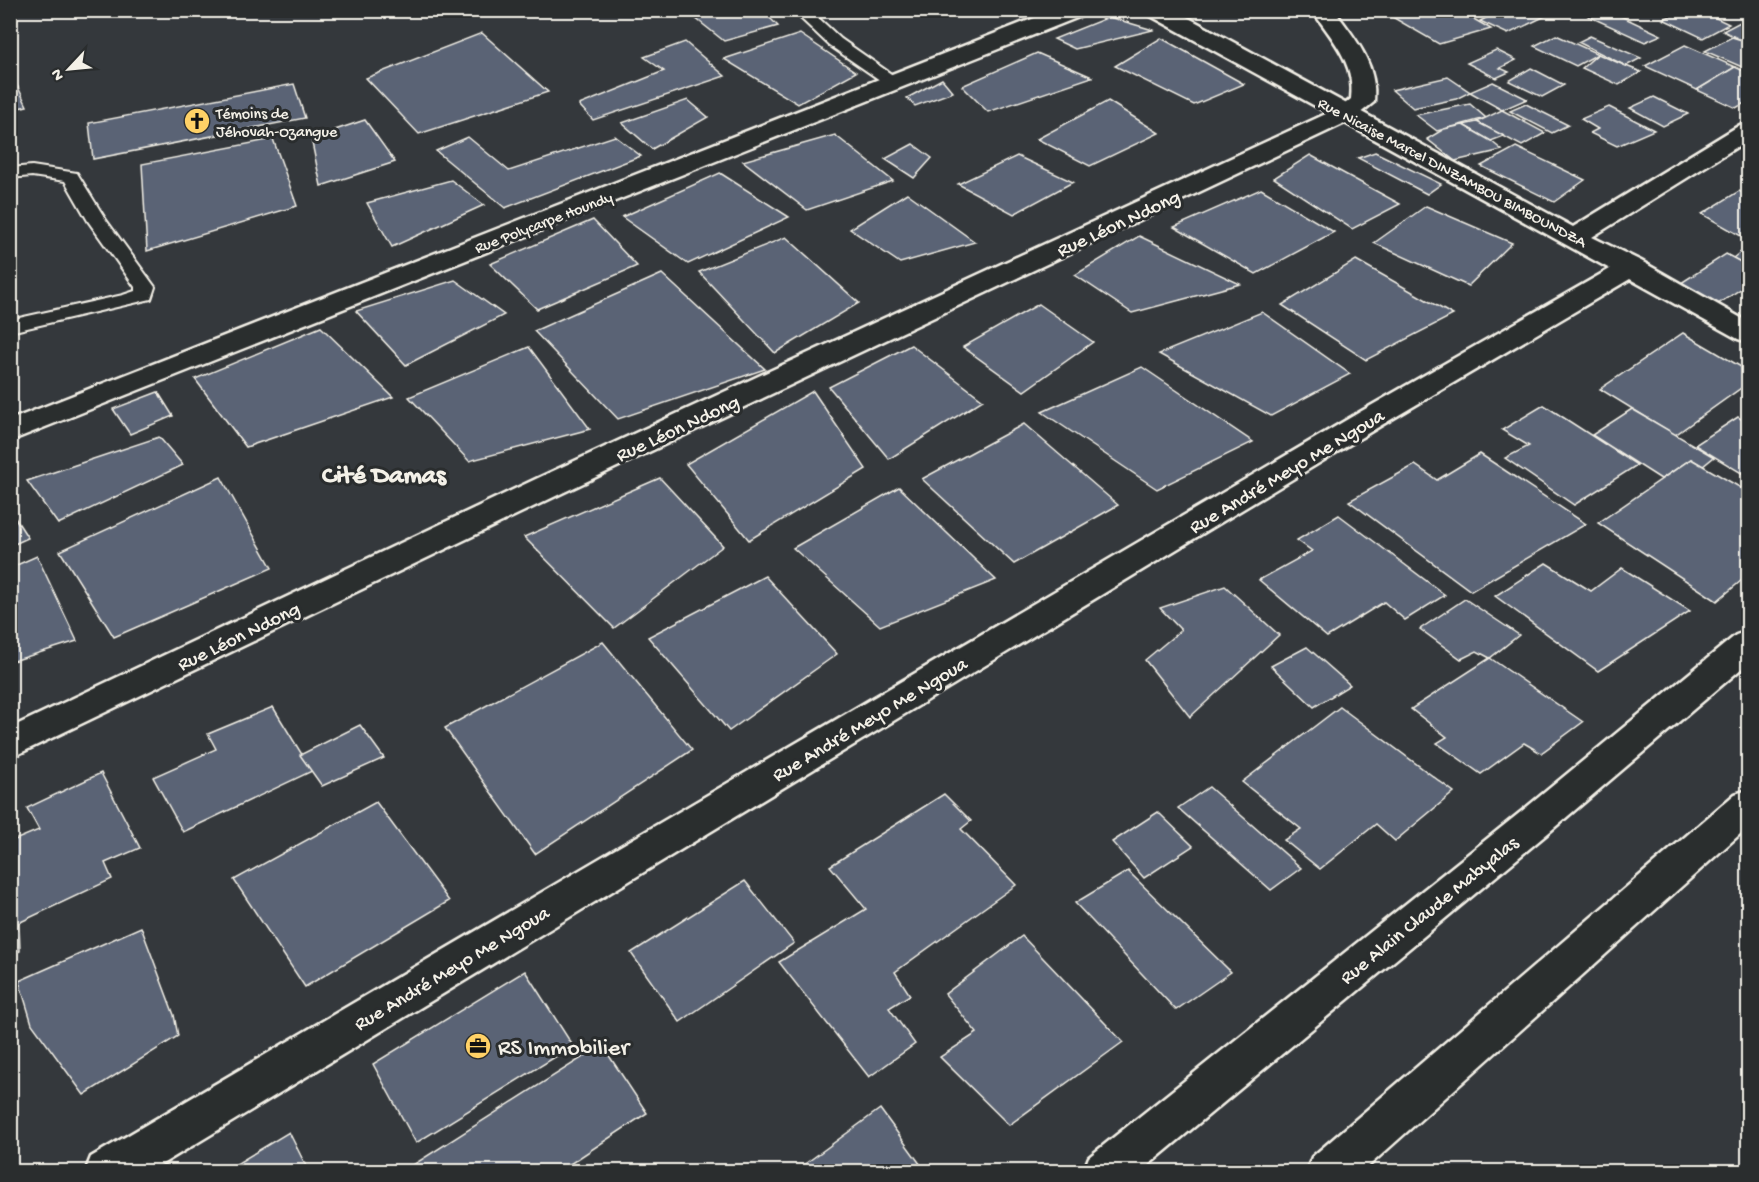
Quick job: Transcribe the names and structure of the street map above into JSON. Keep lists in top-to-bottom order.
{
  "streets": {
    "street": [
      "Rue Nicaise Marcel DINZAMBOU BIMBOUNDZA",
      "Rue Polycarpe Houndy",
      "Rue Léon Ndong",
      "Rue André Meyo Me Ngoua",
      "Rue Alain Claude Mabyalas"
    ]
  },
  "crossings": [
    ["Rue Nicaise Marcel DINZAMBOU BIMBOUNDZA", "Rue Léon Ndong"],
    ["Rue Nicaise Marcel DINZAMBOU BIMBOUNDZA", "Rue André Meyo Me Ngoua"]
  ],
  "districts": ["Cité Damas"],
  "places": {
    "church": ["Témoins de Jéhovah-Ozangue"],
    "office": ["RS Immobilier"]
  },
  "north": "bottom left"
}
